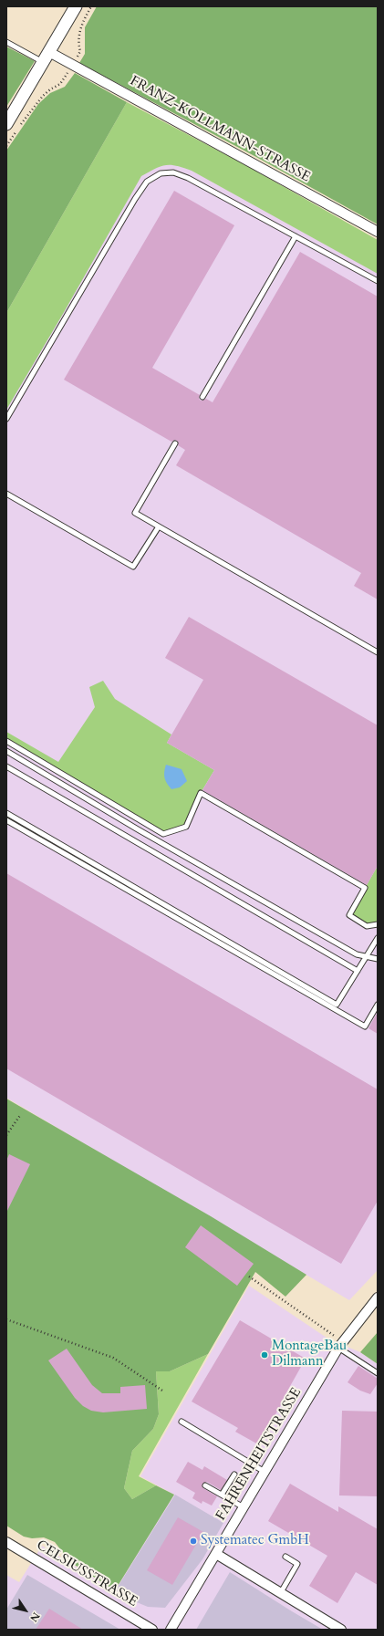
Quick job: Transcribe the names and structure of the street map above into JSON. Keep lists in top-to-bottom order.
{
  "streets": {
    "street": ["FRANZ-KOLLMANN-STRASSE", "FAHRENHEITSTRASSE", "CELSIUSSTRASSE"]
  },
  "places": ["MontageBau Dilmann", "Systematec GmbH"],
  "north": "bottom right"
}
